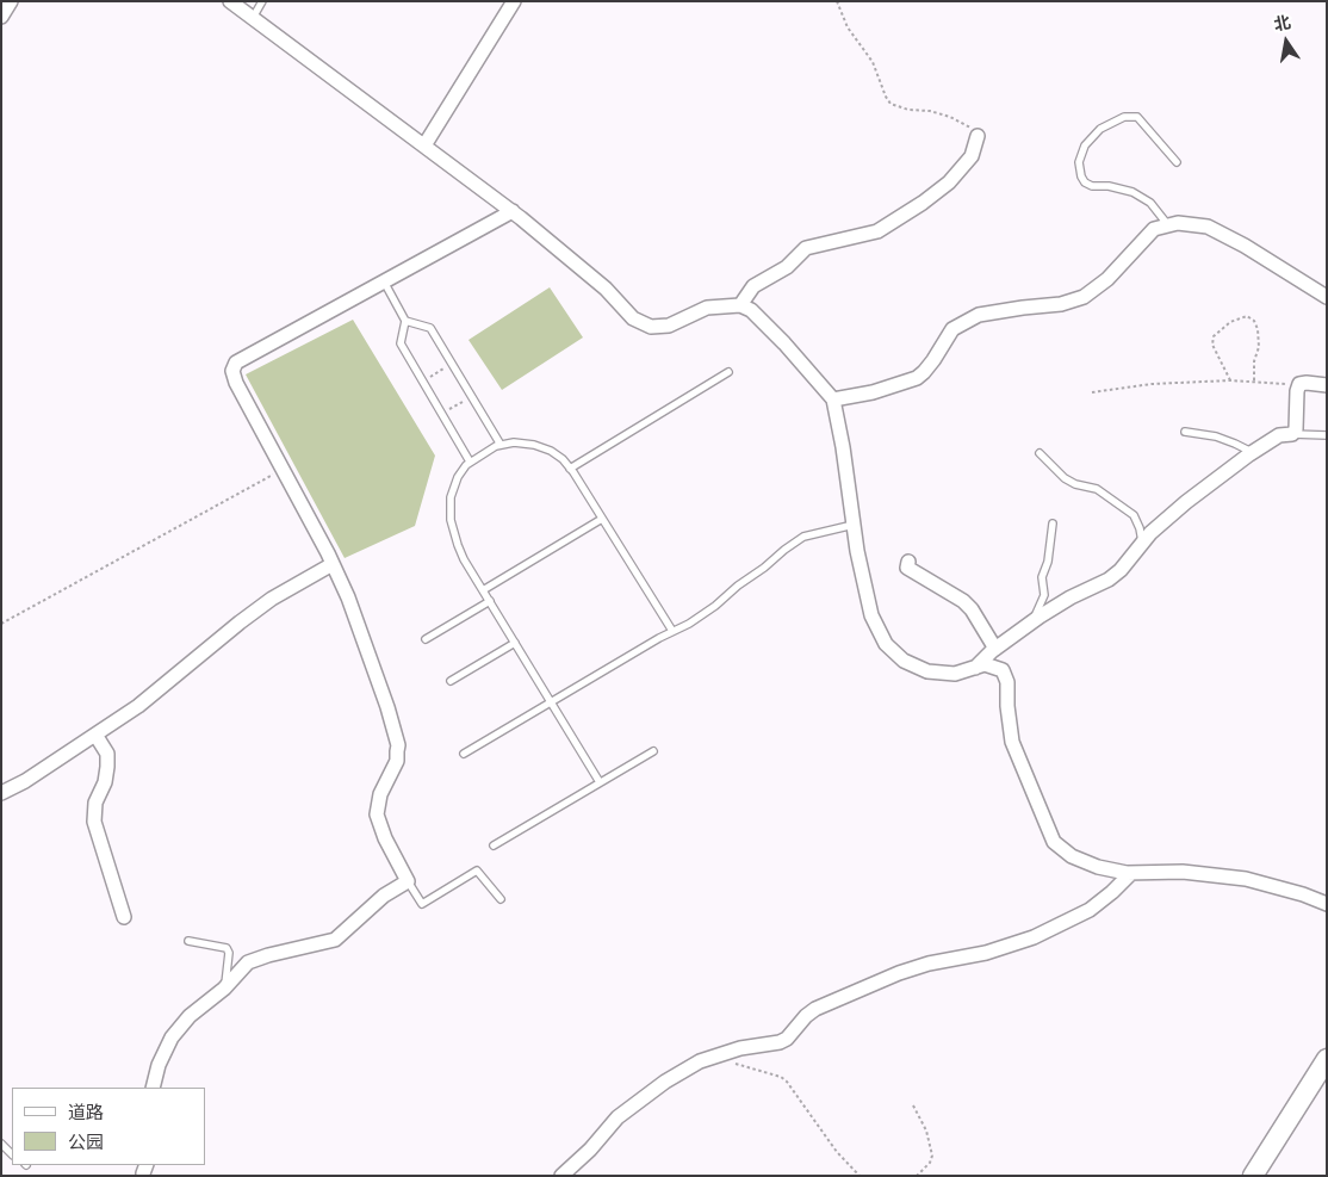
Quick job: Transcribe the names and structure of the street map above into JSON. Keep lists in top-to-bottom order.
{
  "legend": ["道路", "公园"],
  "north": "top"
}
